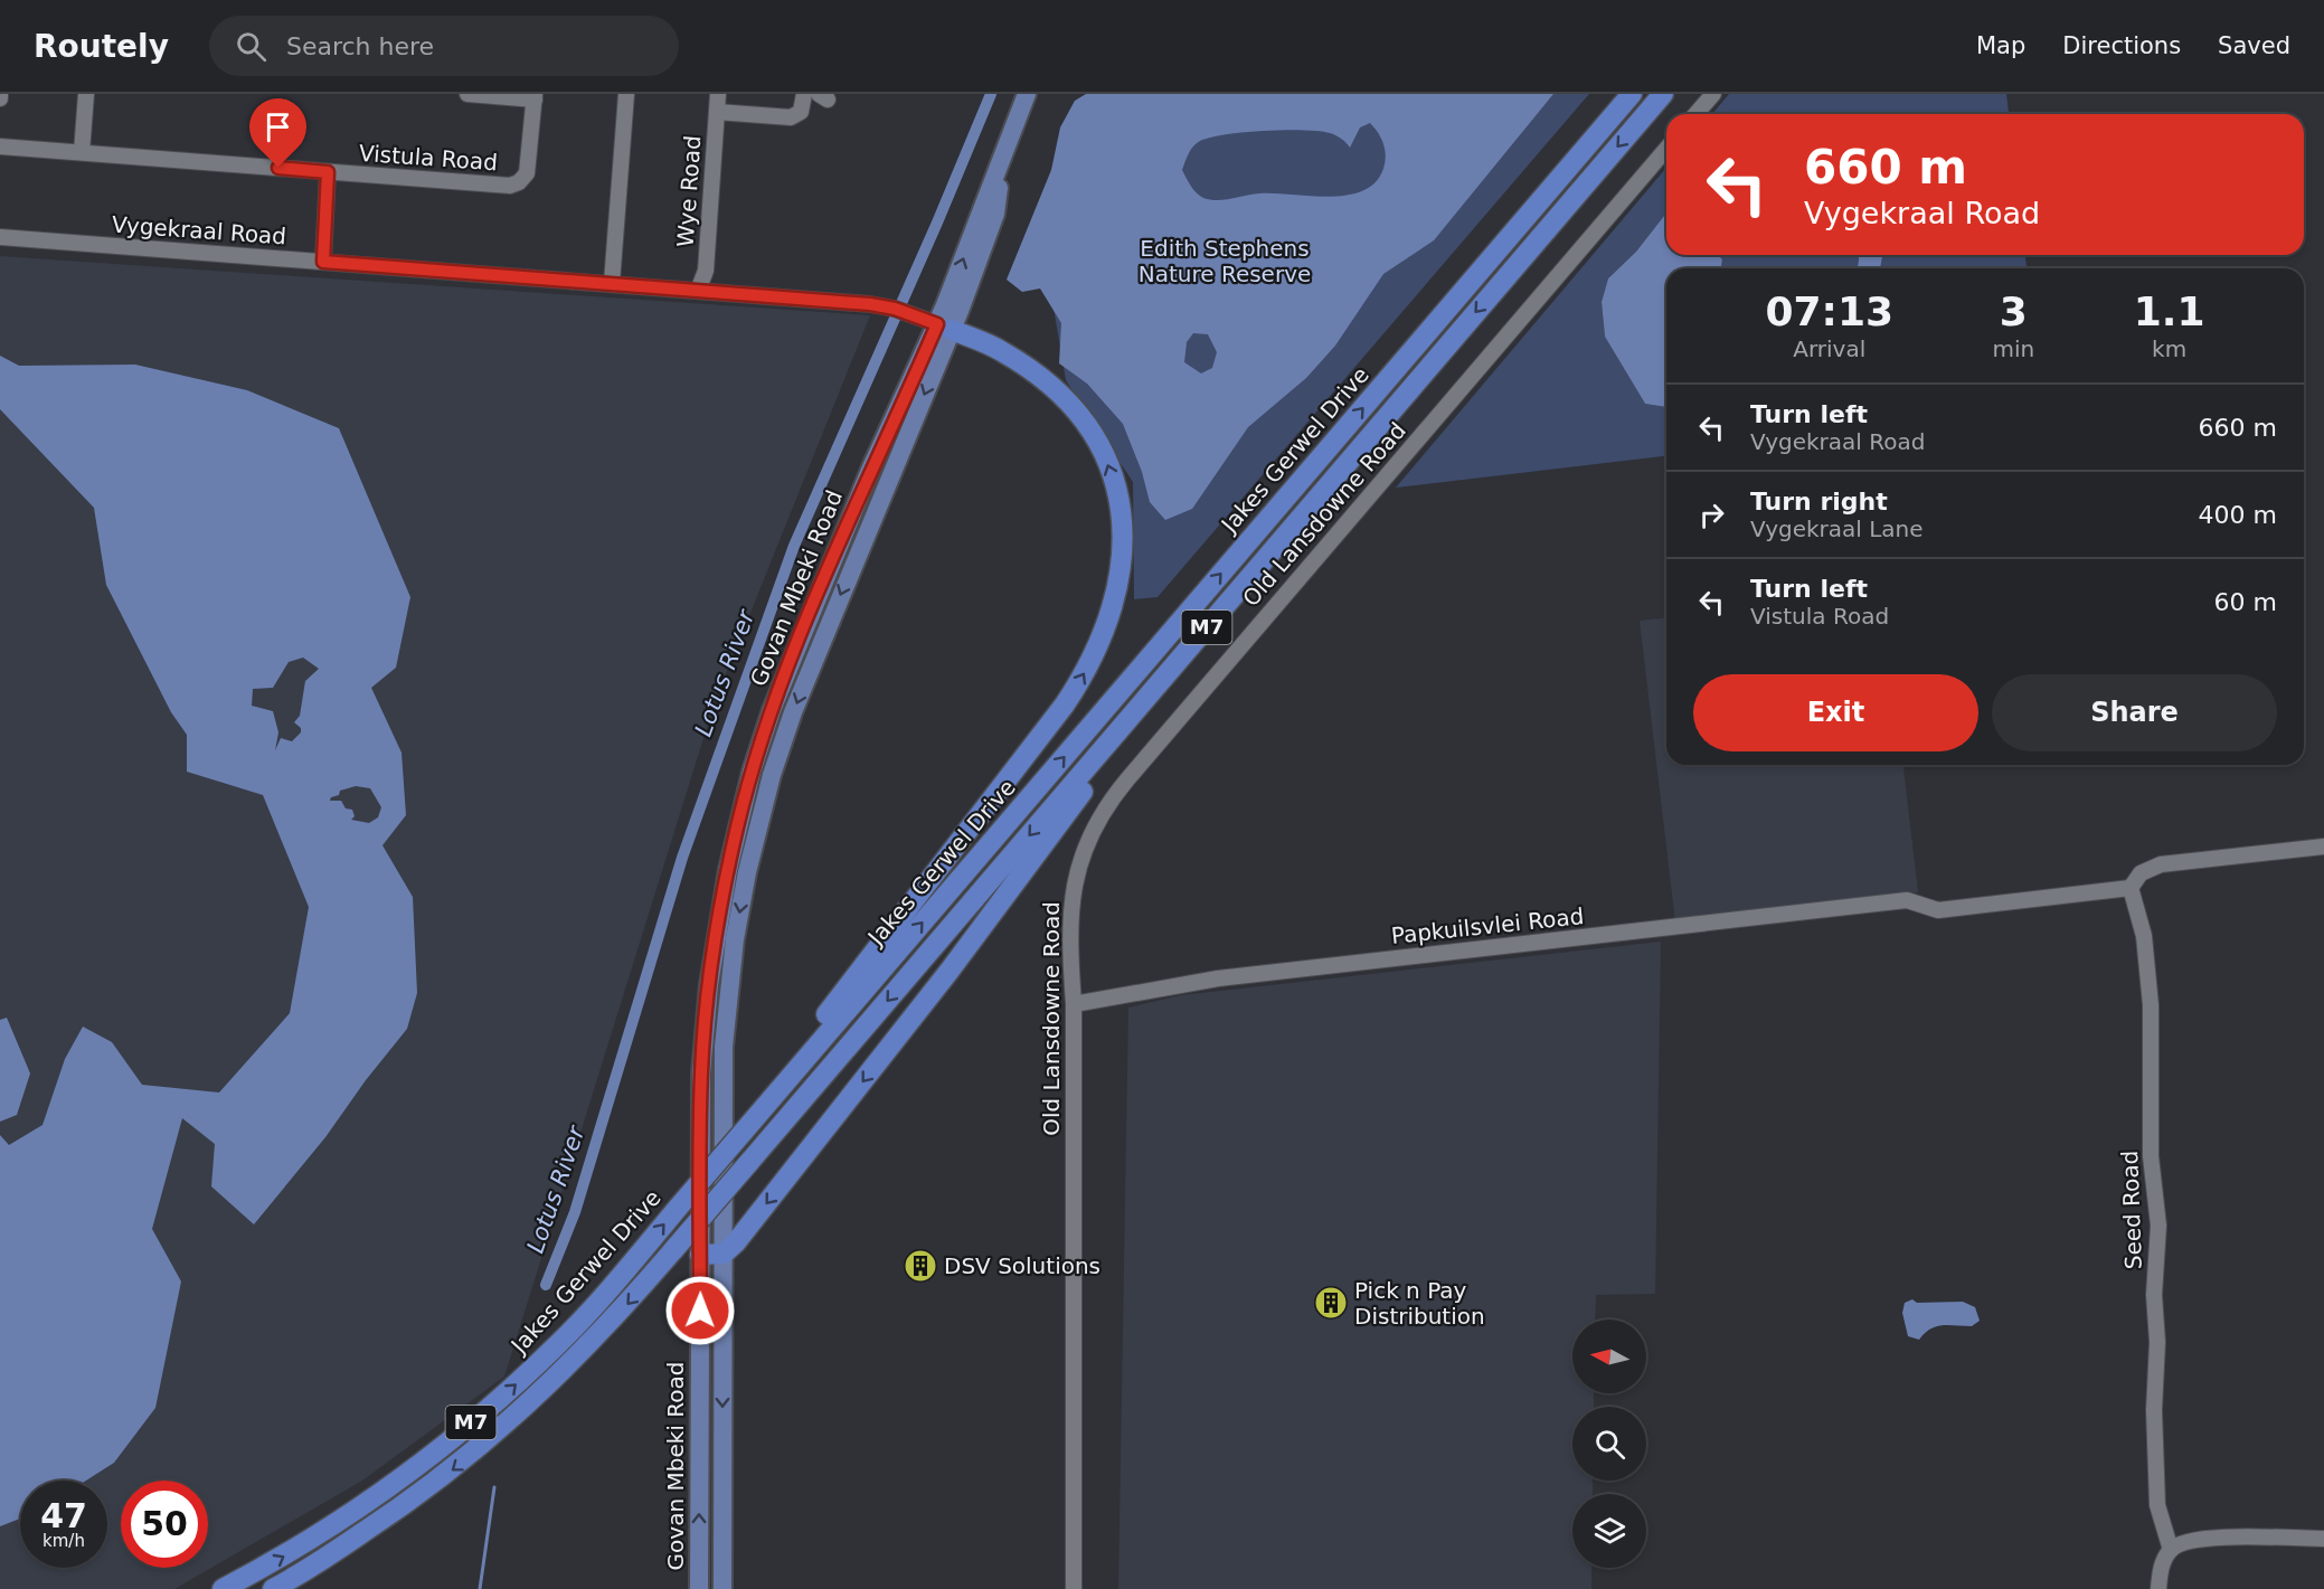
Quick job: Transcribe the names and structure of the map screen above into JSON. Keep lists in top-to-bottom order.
{
  "streets": {
    "highway": ["Jakes Gerwel Drive", "M7"],
    "main road": ["Govan Mbeki Road"],
    "street": [
      "Vistula Road",
      "Wye Road",
      "Vygekraal Road",
      "Old Lansdowne Road",
      "Papkuilsvlei Road",
      "Seed Road"
    ]
  },
  "crossings": [
    ["Wye Road", "Vygekraal Road"],
    ["Vygekraal Road", "Govan Mbeki Road"],
    ["Old Lansdowne Road", "Papkuilsvlei Road"],
    ["Papkuilsvlei Road", "Seed Road"]
  ],
  "water": ["Lotus River"],
  "parks": ["Edith Stephens Nature Reserve"],
  "places": {
    "building": ["DSV Solutions", "Pick n Pay Distribution"]
  },
  "north": "left",
  "page": {
    "header": "Routely",
    "search": "Search here",
    "nav": ["Map", "Directions", "Saved"],
    "turn": ["660 m", "Vygekraal Road"],
    "eta": [
      "07:13",
      "Arrival",
      "3",
      "min",
      "1.1",
      "km"
    ],
    "list": [
      {
        "name": "Turn left",
        "note": "Vygekraal Road",
        "value": "660 m"
      },
      {
        "name": "Turn right",
        "note": "Vygekraal Lane",
        "value": "400 m"
      },
      {
        "name": "Turn left",
        "note": "Vistula Road",
        "value": "60 m"
      }
    ],
    "buttons": ["Exit", "Share"],
    "speed": "47 km/h",
    "limit": "50"
  }
}
